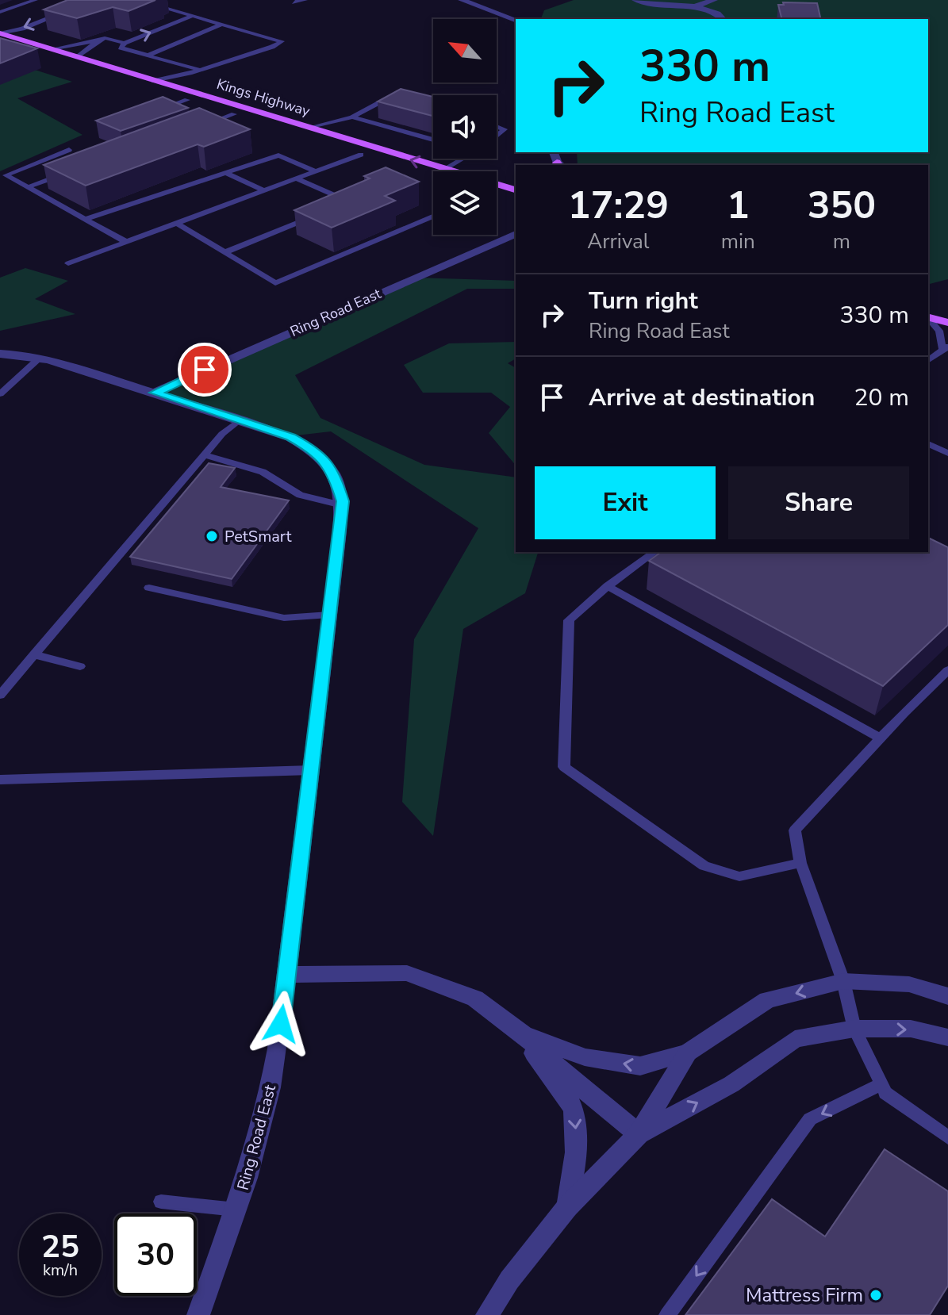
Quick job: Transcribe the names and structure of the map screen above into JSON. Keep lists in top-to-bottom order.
{
  "streets": {
    "main road": ["Kings Highway"],
    "street": ["Ring Road East"]
  },
  "places": ["PetSmart", "Mattress Firm"],
  "north": "top left",
  "page": {
    "turn": ["330 m", "Ring Road East"],
    "eta": [
      "17:29",
      "Arrival",
      "1",
      "min",
      "350",
      "m"
    ],
    "list": [
      {
        "name": "Turn right",
        "note": "Ring Road East",
        "value": "330 m"
      },
      {
        "name": "Arrive at destination",
        "value": "20 m"
      }
    ],
    "buttons": ["Exit", "Share"],
    "speed": "25 km/h",
    "limit": "30"
  }
}
